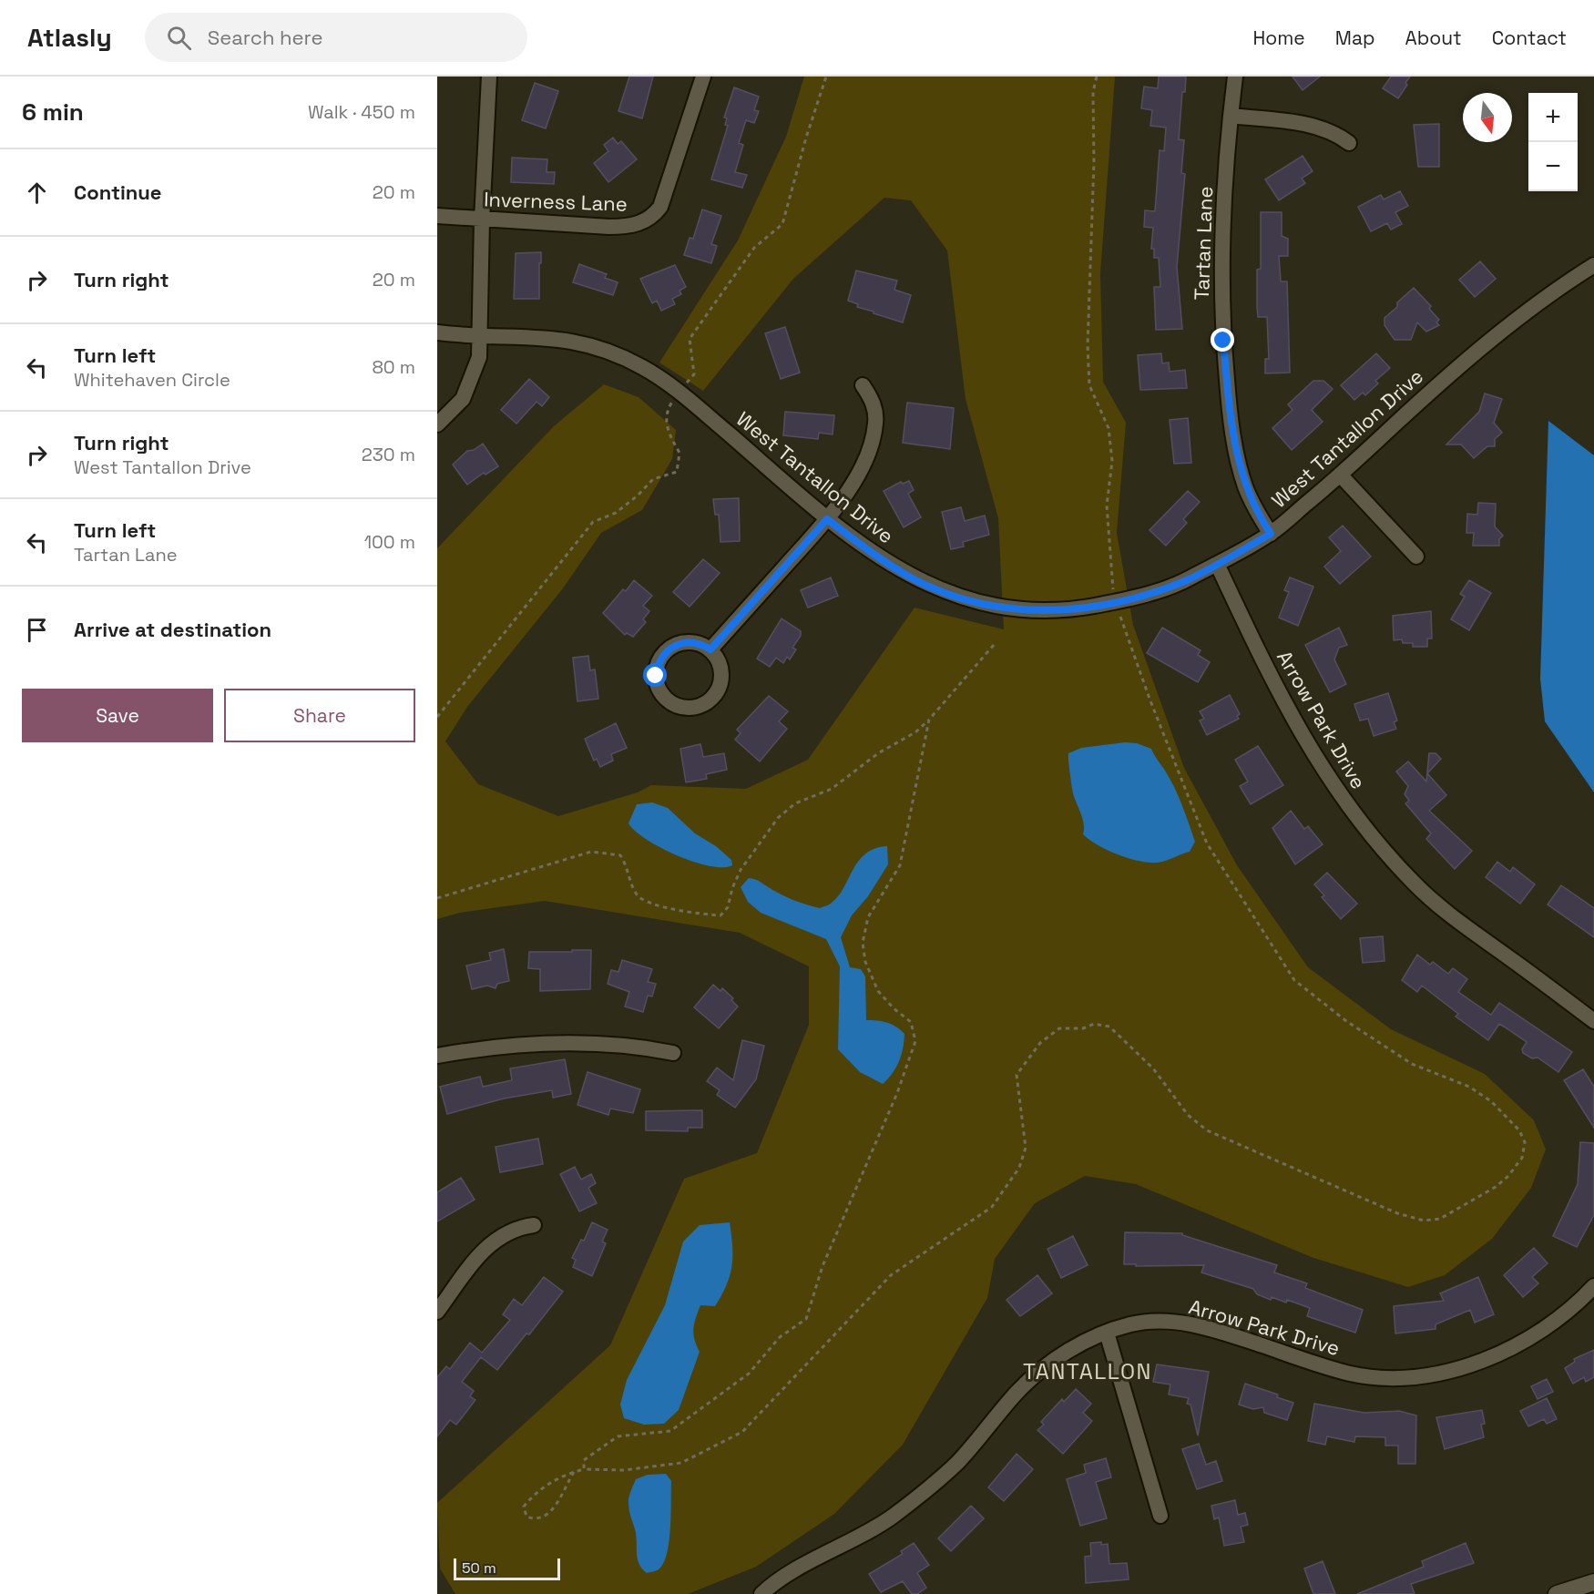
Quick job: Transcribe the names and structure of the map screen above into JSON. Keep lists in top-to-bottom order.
{
  "streets": {
    "street": [
      "Inverness Lane",
      "Tartan Lane",
      "West Tantallon Drive",
      "Arrow Park Drive"
    ]
  },
  "crossings": [
    ["Tartan Lane", "West Tantallon Drive"],
    ["West Tantallon Drive", "Arrow Park Drive"]
  ],
  "districts": ["TANTALLON"],
  "scale_bar": "50 m",
  "north": "bottom",
  "page": {
    "header": "Atlasly",
    "search": "Search here",
    "nav": [
      "Home",
      "Map",
      "About",
      "Contact"
    ],
    "heading": ["6 min", "Walk · 450 m"],
    "map_buttons": ["+", "−"],
    "list": [
      ["Continue", "20 m"],
      ["Turn right", "20 m"],
      ["Turn left", "Whitehaven Circle", "80 m"],
      ["Turn right", "West Tantallon Drive", "230 m"],
      ["Turn left", "Tartan Lane", "100 m"],
      "Arrive at destination"
    ],
    "buttons": ["Save", "Share"],
    "scale": "50 m"
  }
}
